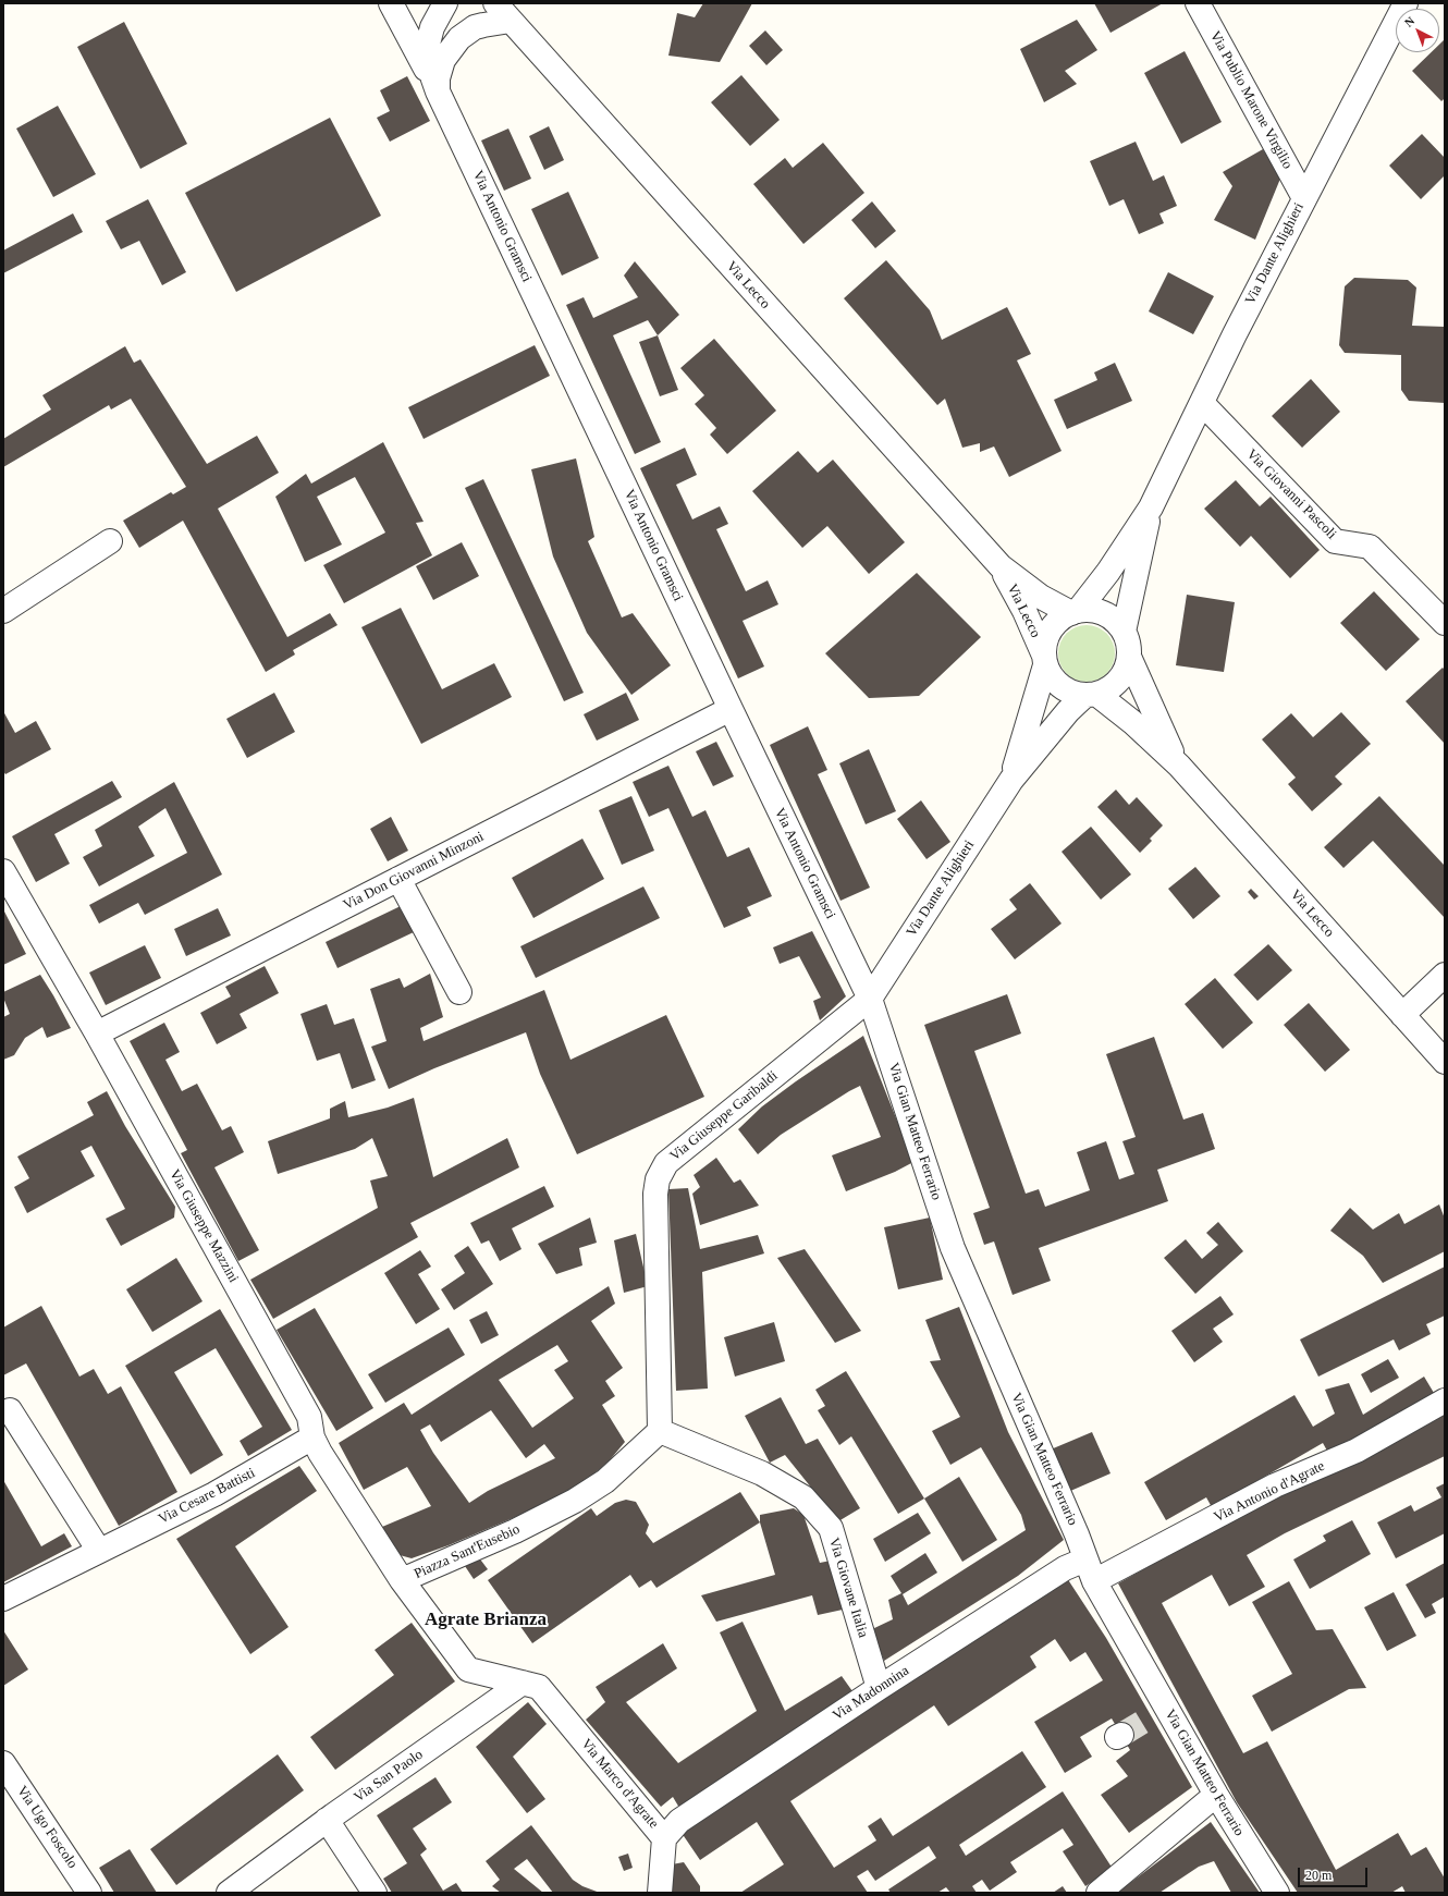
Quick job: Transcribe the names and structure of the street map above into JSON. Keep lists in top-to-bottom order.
{
  "streets": {
    "street": [
      "Via Publio Marone Virgilio",
      "Via Antonio Gramsci",
      "Via Dante Alighieri",
      "Via Lecco",
      "Via Giovanni Pascoli",
      "Via Don Giovanni Minzoni",
      "Via Giuseppe Garibaldi",
      "Via Gian Matteo Ferrario",
      "Via Giuseppe Mazzini",
      "Via Antonio d'Agrate",
      "Via Cesare Battisti",
      "Piazza Sant'Eusebio",
      "Via Giovane Italia",
      "Via Madonnina",
      "Via San Paolo",
      "Via Marco d'Agrate",
      "Via Ugo Foscolo"
    ]
  },
  "crossings": [
    ["Via Publio Marone Virgilio", "Via Dante Alighieri"],
    ["Via Antonio Gramsci", "Via Dante Alighieri"],
    ["Via Antonio Gramsci", "Via Don Giovanni Minzoni"],
    ["Via Antonio Gramsci", "Via Giuseppe Garibaldi"],
    ["Via Antonio Gramsci", "Via Gian Matteo Ferrario"],
    ["Via Dante Alighieri", "Via Lecco"],
    ["Via Dante Alighieri", "Via Giovanni Pascoli"],
    ["Via Dante Alighieri", "Via Giuseppe Garibaldi"],
    ["Via Dante Alighieri", "Via Gian Matteo Ferrario"],
    ["Via Don Giovanni Minzoni", "Via Giuseppe Mazzini"],
    ["Via Giuseppe Garibaldi", "Via Gian Matteo Ferrario"],
    ["Via Giuseppe Garibaldi", "Piazza Sant'Eusebio"],
    ["Via Giuseppe Garibaldi", "Via Giovane Italia"],
    ["Via Gian Matteo Ferrario", "Via Antonio d'Agrate"],
    ["Via Gian Matteo Ferrario", "Via Madonnina"],
    ["Via Giuseppe Mazzini", "Via Cesare Battisti"],
    ["Via Giuseppe Mazzini", "Piazza Sant'Eusebio"],
    ["Piazza Sant'Eusebio", "Via Giovane Italia"],
    ["Piazza Sant'Eusebio", "Via San Paolo"],
    ["Piazza Sant'Eusebio", "Via Marco d'Agrate"],
    ["Via Giovane Italia", "Via Madonnina"],
    ["Via Madonnina", "Via Marco d'Agrate"],
    ["Via San Paolo", "Via Marco d'Agrate"]
  ],
  "districts": ["Agrate Brianza"],
  "scale_bar": "20 m",
  "north": "top left"
}
